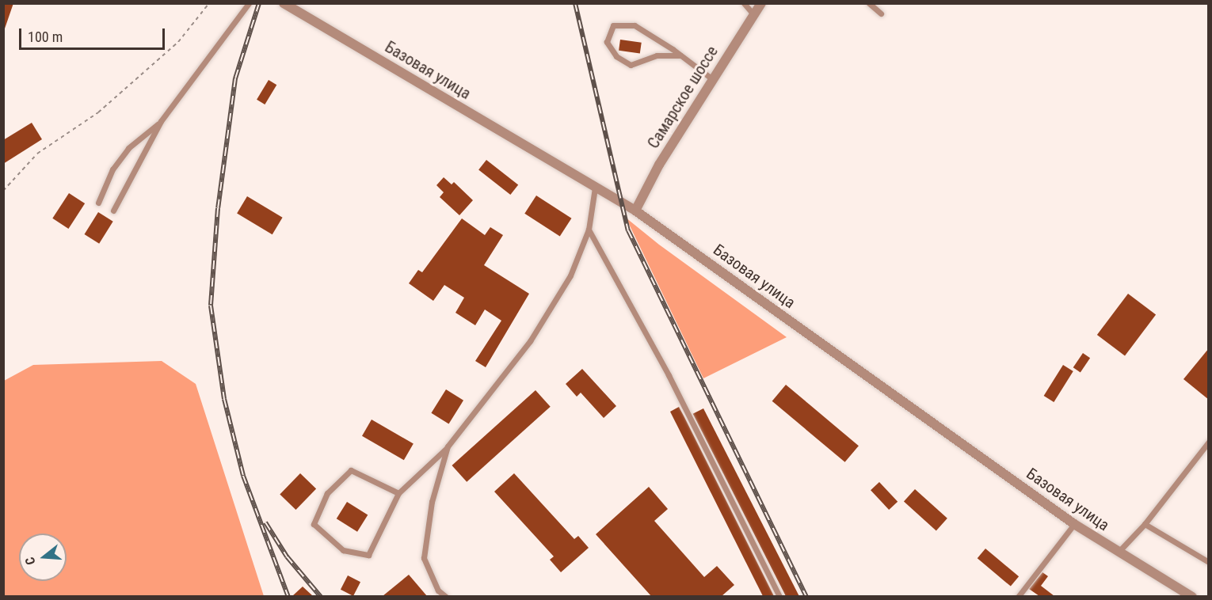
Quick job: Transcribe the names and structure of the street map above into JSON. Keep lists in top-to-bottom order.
{
  "streets": {
    "street": ["Базовая улица", "Самарское шоссе"]
  },
  "crossings": [
    ["Базовая улица", "Самарское шоссе"]
  ],
  "scale_bar": "100 m",
  "north": "left"
}
